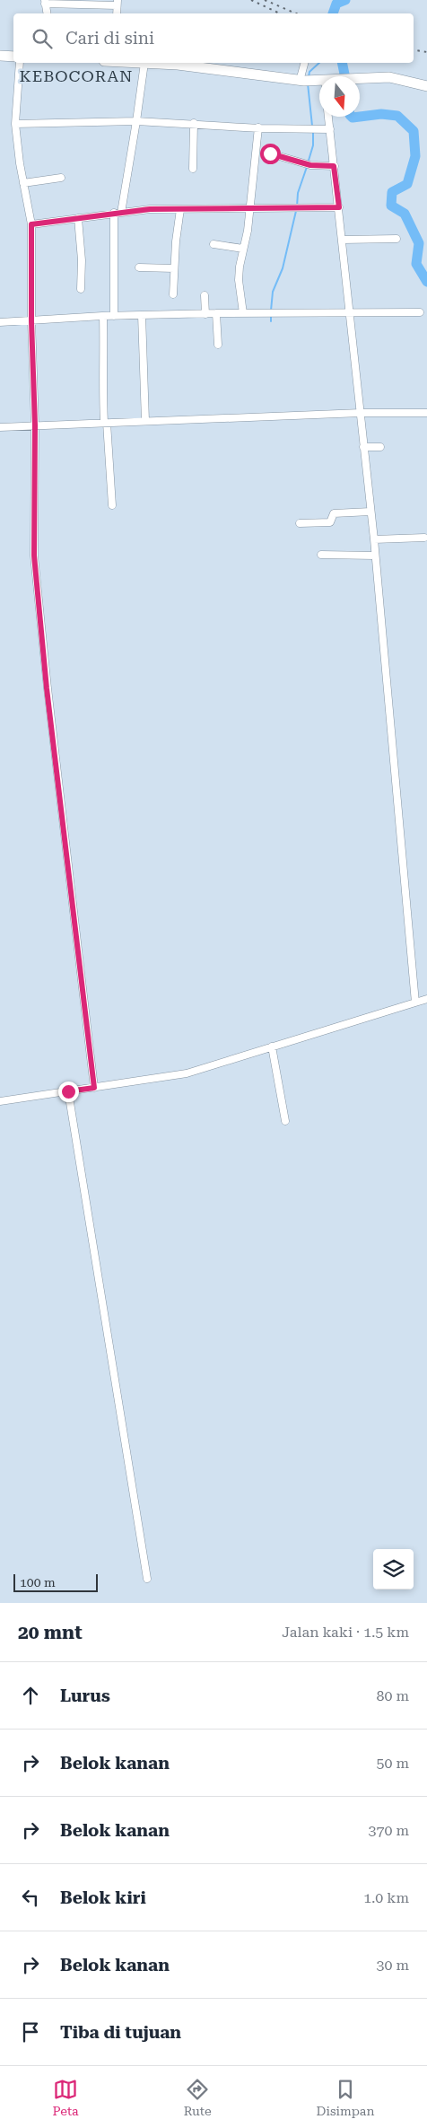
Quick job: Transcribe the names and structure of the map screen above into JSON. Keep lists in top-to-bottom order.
{
  "districts": ["KEBOCORAN"],
  "scale_bar": "100 m",
  "north": "bottom",
  "page": {
    "search": "Cari di sini",
    "scale": "100 m",
    "heading": ["20 mnt", "Jalan kaki · 1.5 km"],
    "list": [
      ["Lurus", "80 m"],
      ["Belok kanan", "50 m"],
      ["Belok kanan", "370 m"],
      ["Belok kiri", "1.0 km"],
      ["Belok kanan", "30 m"],
      "Tiba di tujuan"
    ],
    "nav": ["Peta", "Rute", "Disimpan"]
  }
}
